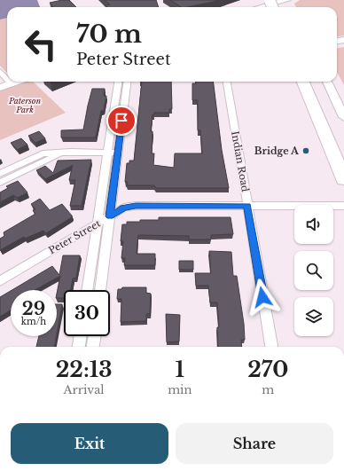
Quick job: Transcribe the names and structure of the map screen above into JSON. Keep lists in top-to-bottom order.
{
  "streets": {
    "street": ["Indian Road", "Peter Street"]
  },
  "crossings": [
    ["Indian Road", "Peter Street"]
  ],
  "parks": ["Paterson Park"],
  "places": ["Bridge A"],
  "page": {
    "turn": ["70 m", "Peter Street"],
    "speed": "29 km/h",
    "limit": "30",
    "eta": [
      "22:13",
      "Arrival",
      "1",
      "min",
      "270",
      "m"
    ],
    "buttons": ["Exit", "Share"]
  }
}
